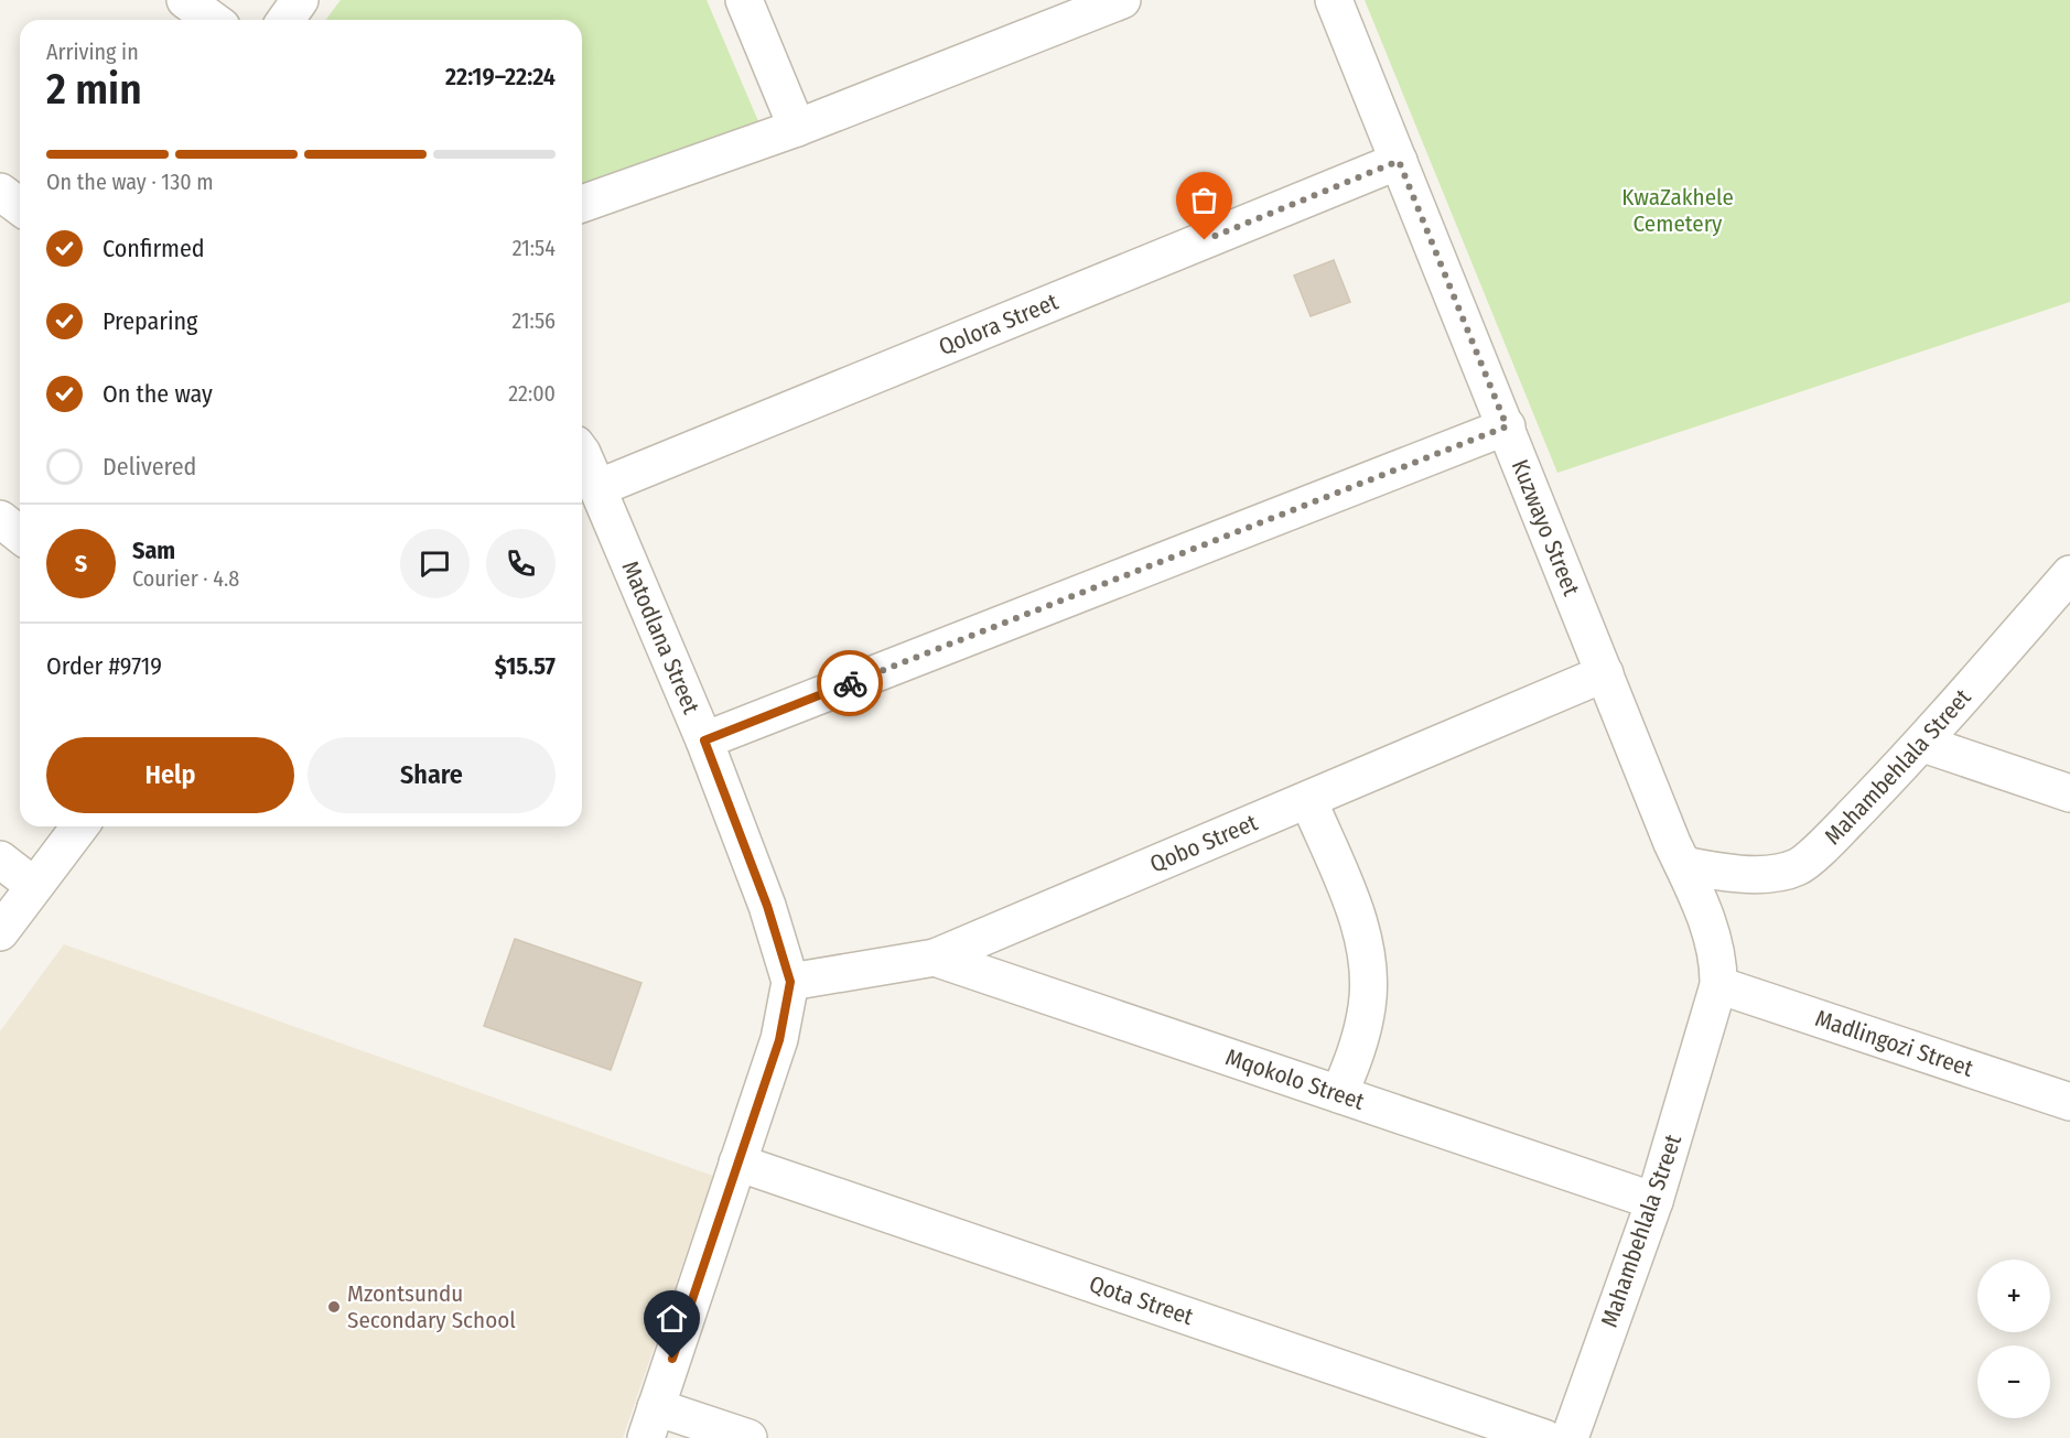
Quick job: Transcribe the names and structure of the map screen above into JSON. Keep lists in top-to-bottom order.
{
  "streets": {
    "street": [
      "Qolora Street",
      "Kuzwayo Street",
      "Matodlana Street",
      "Mahambehlala Street",
      "Qobo Street",
      "Madlingozi Street",
      "Mqokolo Street",
      "Qota Street"
    ]
  },
  "crossings": [
    ["Qolora Street", "Kuzwayo Street"],
    ["Qolora Street", "Matodlana Street"],
    ["Kuzwayo Street", "Mahambehlala Street"],
    ["Kuzwayo Street", "Qobo Street"],
    ["Kuzwayo Street", "Madlingozi Street"],
    ["Matodlana Street", "Qobo Street"],
    ["Matodlana Street", "Qota Street"],
    ["Mahambehlala Street", "Madlingozi Street"],
    ["Mahambehlala Street", "Mqokolo Street"],
    ["Qobo Street", "Mqokolo Street"]
  ],
  "parks": ["KwaZakhele Cemetery"],
  "places": ["Mzontsundu Secondary School"],
  "page": {
    "heading": ["2 min", "Arriving in", "22:19–22:24"],
    "panel": [
      "Sam",
      "Courier · 4.8",
      "Order #9719",
      "$15.57"
    ],
    "bar": "On the way · 130 m",
    "list": [
      ["Confirmed", "21:54"],
      ["Preparing", "21:56"],
      ["On the way", "22:00"],
      "Delivered"
    ],
    "round": "S",
    "buttons": ["Help", "Share"],
    "map_buttons": ["+", "−"]
  }
}
